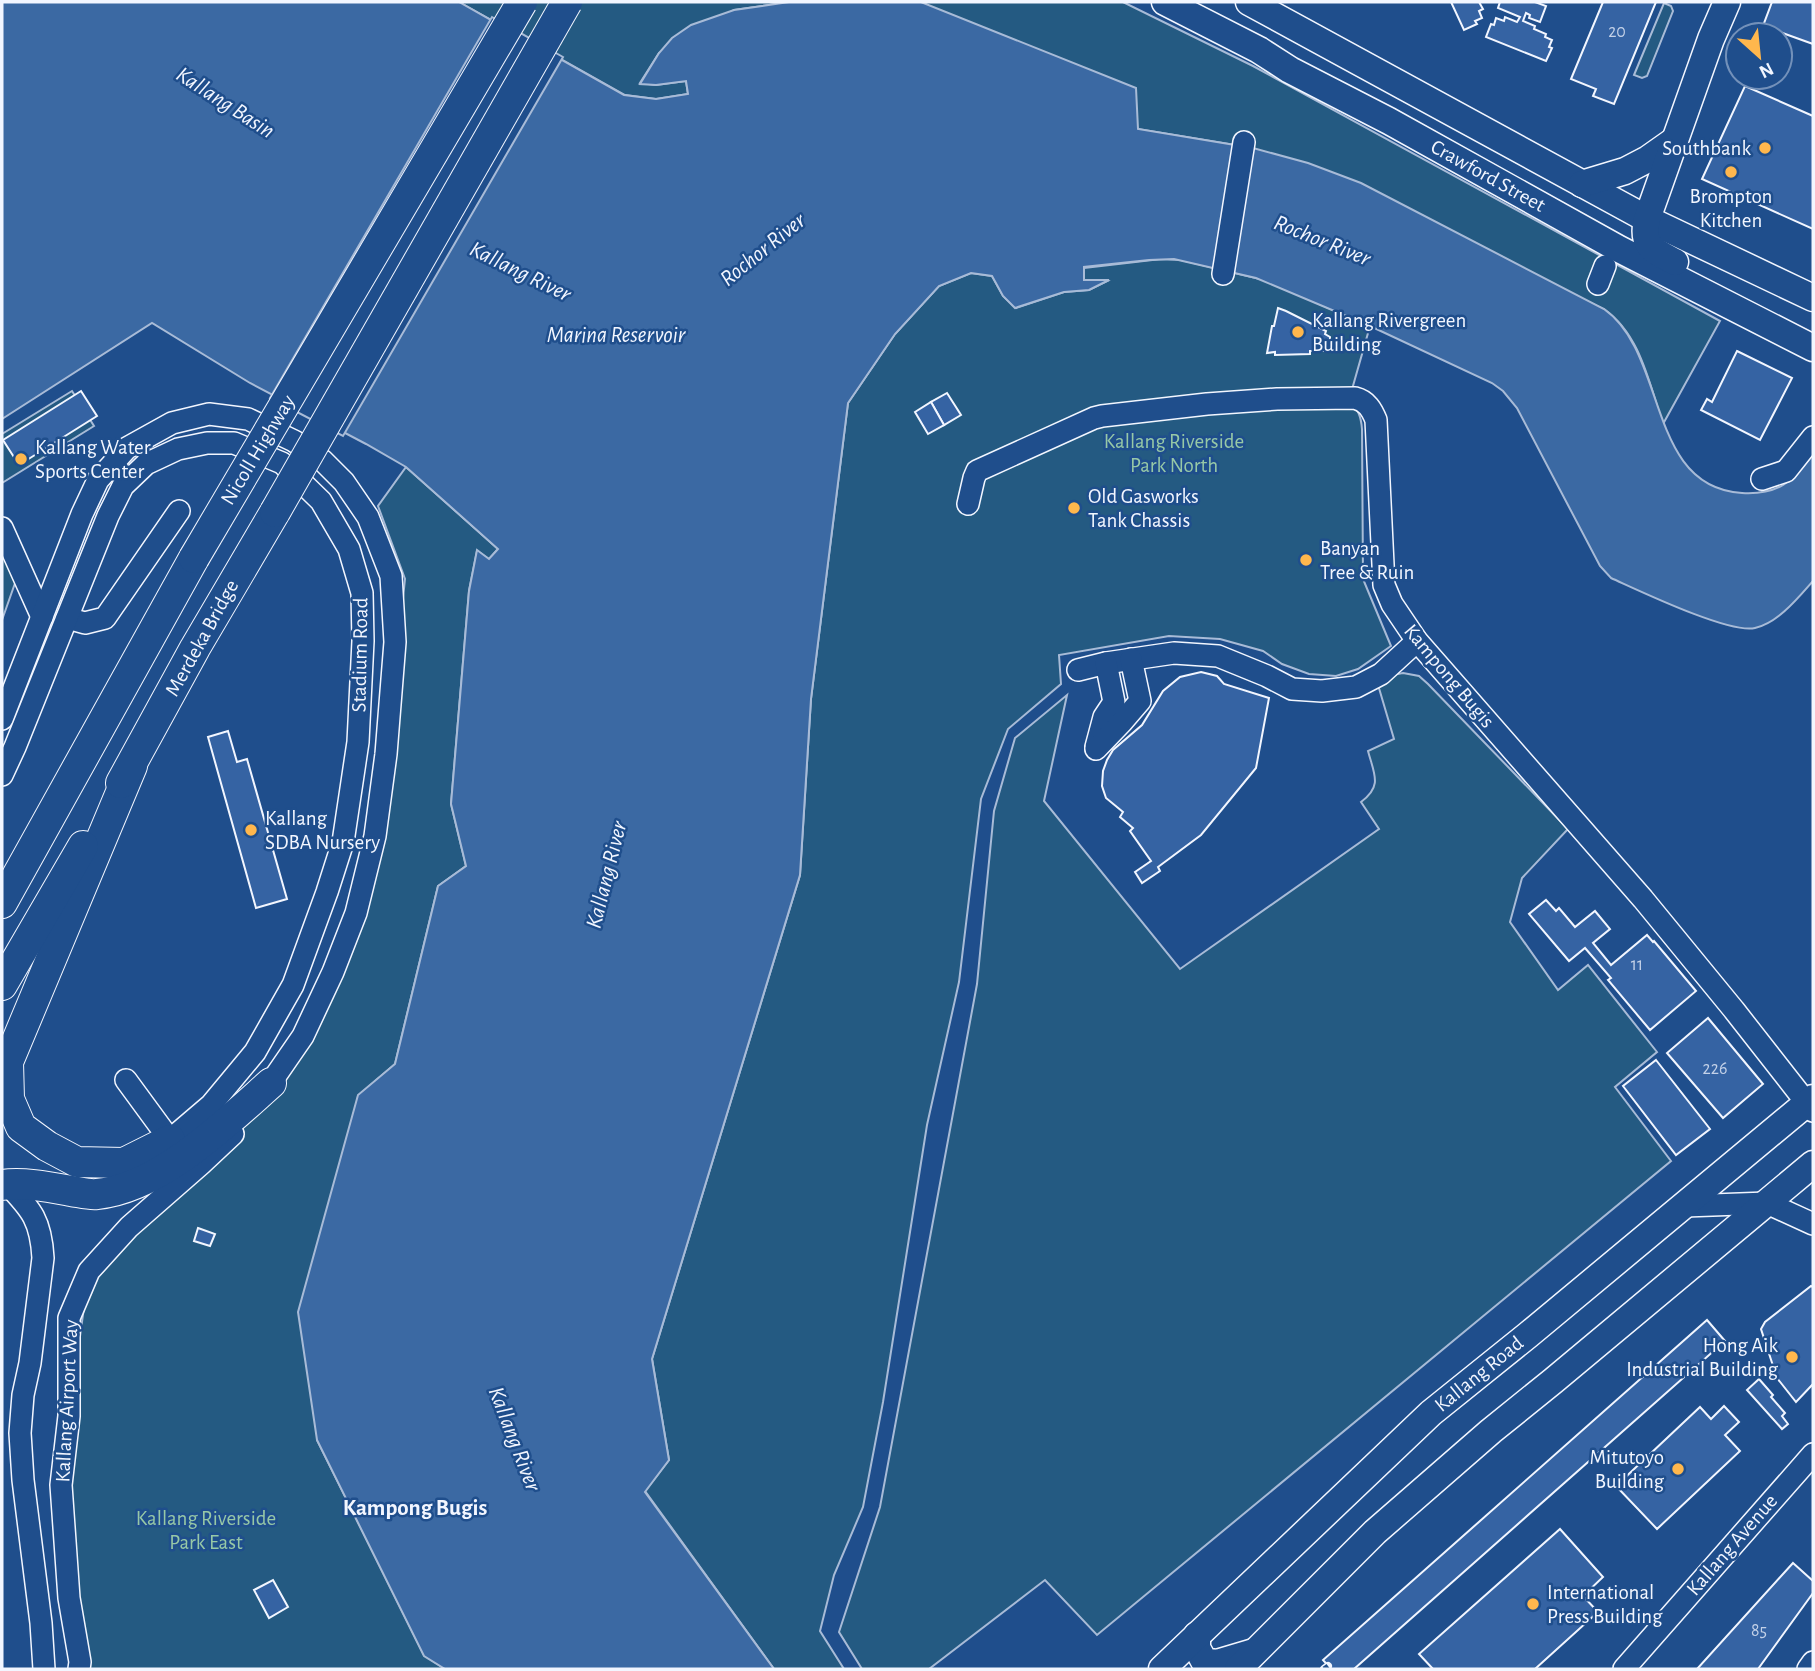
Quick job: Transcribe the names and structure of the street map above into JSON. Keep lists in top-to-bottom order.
{
  "streets": {
    "highway": ["Nicoll Highway"],
    "main road": ["Crawford Street", "Kallang Road"],
    "street": [
      "Stadium Road",
      "Kampong Bugis",
      "Kallang Airport Way",
      "Kallang Avenue"
    ]
  },
  "crossings": [
    ["Stadium Road", "Kallang Airport Way"],
    ["Kampong Bugis", "Kallang Road"]
  ],
  "districts": ["Kampong Bugis"],
  "water": [
    "Kallang Basin",
    "Rochor River",
    "Kallang River",
    "Marina Reservoir"
  ],
  "parks": ["Kallang Riverside Park North", "Kallang Riverside Park East"],
  "places": [
    "Southbank",
    "Brompton Kitchen",
    "Kallang Rivergreen Building",
    "Kallang Water Sports Center",
    "Old Gasworks Tank Chassis",
    "Banyan Tree & Ruin",
    "Kallang SDBA Nursery",
    "Hong Aik Industrial Building",
    "Mitutoyo Building",
    "International Press Building"
  ],
  "house_numbers": [
    "20",
    "11",
    "226",
    "85"
  ],
  "north": "bottom right"
}
